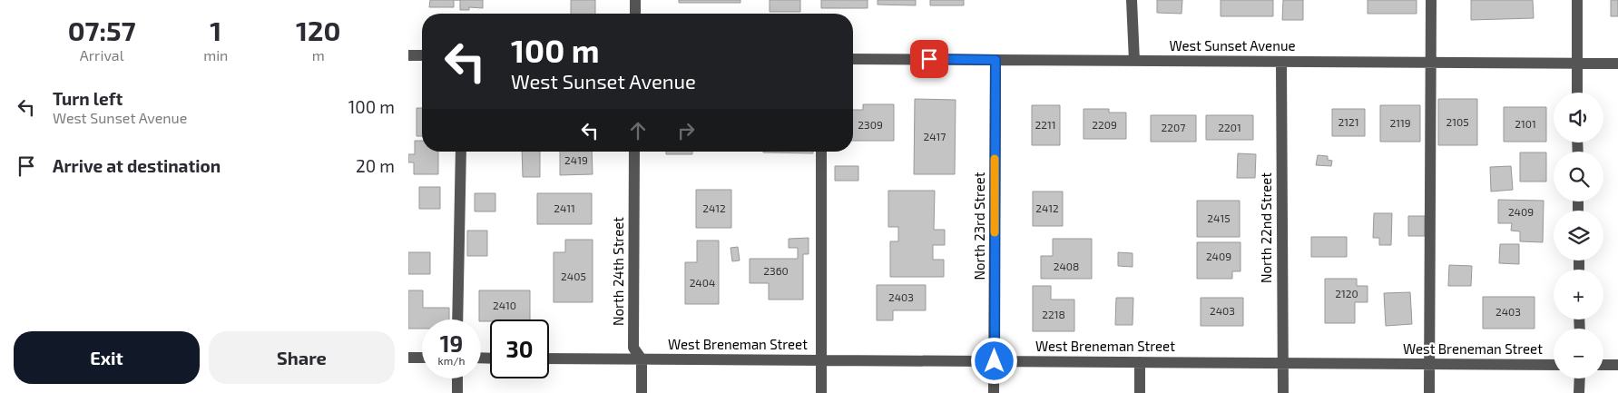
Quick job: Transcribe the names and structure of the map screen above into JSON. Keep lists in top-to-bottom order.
{
  "streets": {
    "street": [
      "West Sunset Avenue",
      "North 23rd Street",
      "North 22nd Street",
      "North 24th Street",
      "West Breneman Street"
    ]
  },
  "crossings": [
    ["West Sunset Avenue", "North 23rd Street"],
    ["West Sunset Avenue", "North 22nd Street"],
    ["North 23rd Street", "West Breneman Street"],
    ["North 22nd Street", "West Breneman Street"],
    ["North 24th Street", "West Breneman Street"]
  ],
  "house_numbers": [
    "2121",
    "2105",
    "2119",
    "2101",
    "2309",
    "2211",
    "2209",
    "2207",
    "2201",
    "2417",
    "2419",
    "2411",
    "2412",
    "2412",
    "2409",
    "2415",
    "2409",
    "2408",
    "2360",
    "2405",
    "2404",
    "2120",
    "2403",
    "2410",
    "2403",
    "2403",
    "2218"
  ],
  "page": {
    "eta": [
      "07:57",
      "Arrival",
      "1",
      "min",
      "120",
      "m"
    ],
    "turn": ["100 m", "West Sunset Avenue"],
    "list": [
      {
        "name": "Turn left",
        "note": "West Sunset Avenue",
        "value": "100 m"
      },
      {
        "name": "Arrive at destination",
        "value": "20 m"
      }
    ],
    "map_buttons": ["+", "−"],
    "speed": "19 km/h",
    "limit": "30",
    "buttons": ["Exit", "Share"]
  }
}
